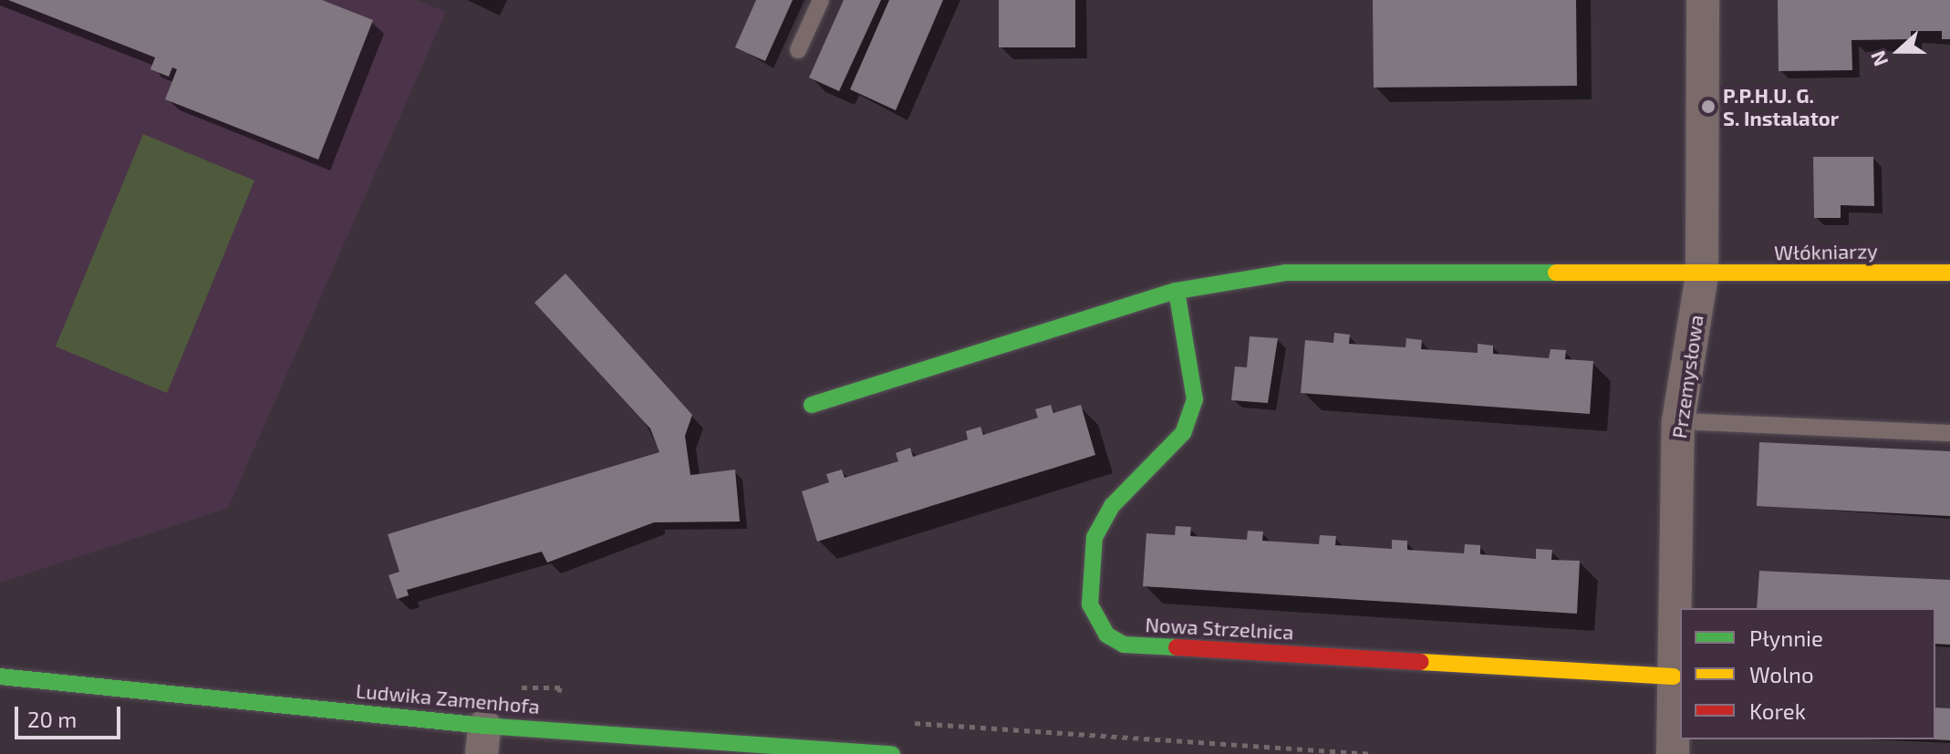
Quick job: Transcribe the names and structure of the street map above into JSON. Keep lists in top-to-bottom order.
{
  "streets": {
    "street": [
      "Włókniarzy",
      "Przemysłowa",
      "Nowa Strzelnica",
      "Ludwika Zamenhofa"
    ]
  },
  "crossings": [
    ["Włókniarzy", "Przemysłowa"],
    ["Przemysłowa", "Nowa Strzelnica"]
  ],
  "places": ["P.P.H.U. G. S. Instalator"],
  "legend": ["Płynnie", "Wolno", "Korek"],
  "scale_bar": "20 m",
  "north": "left"
}
